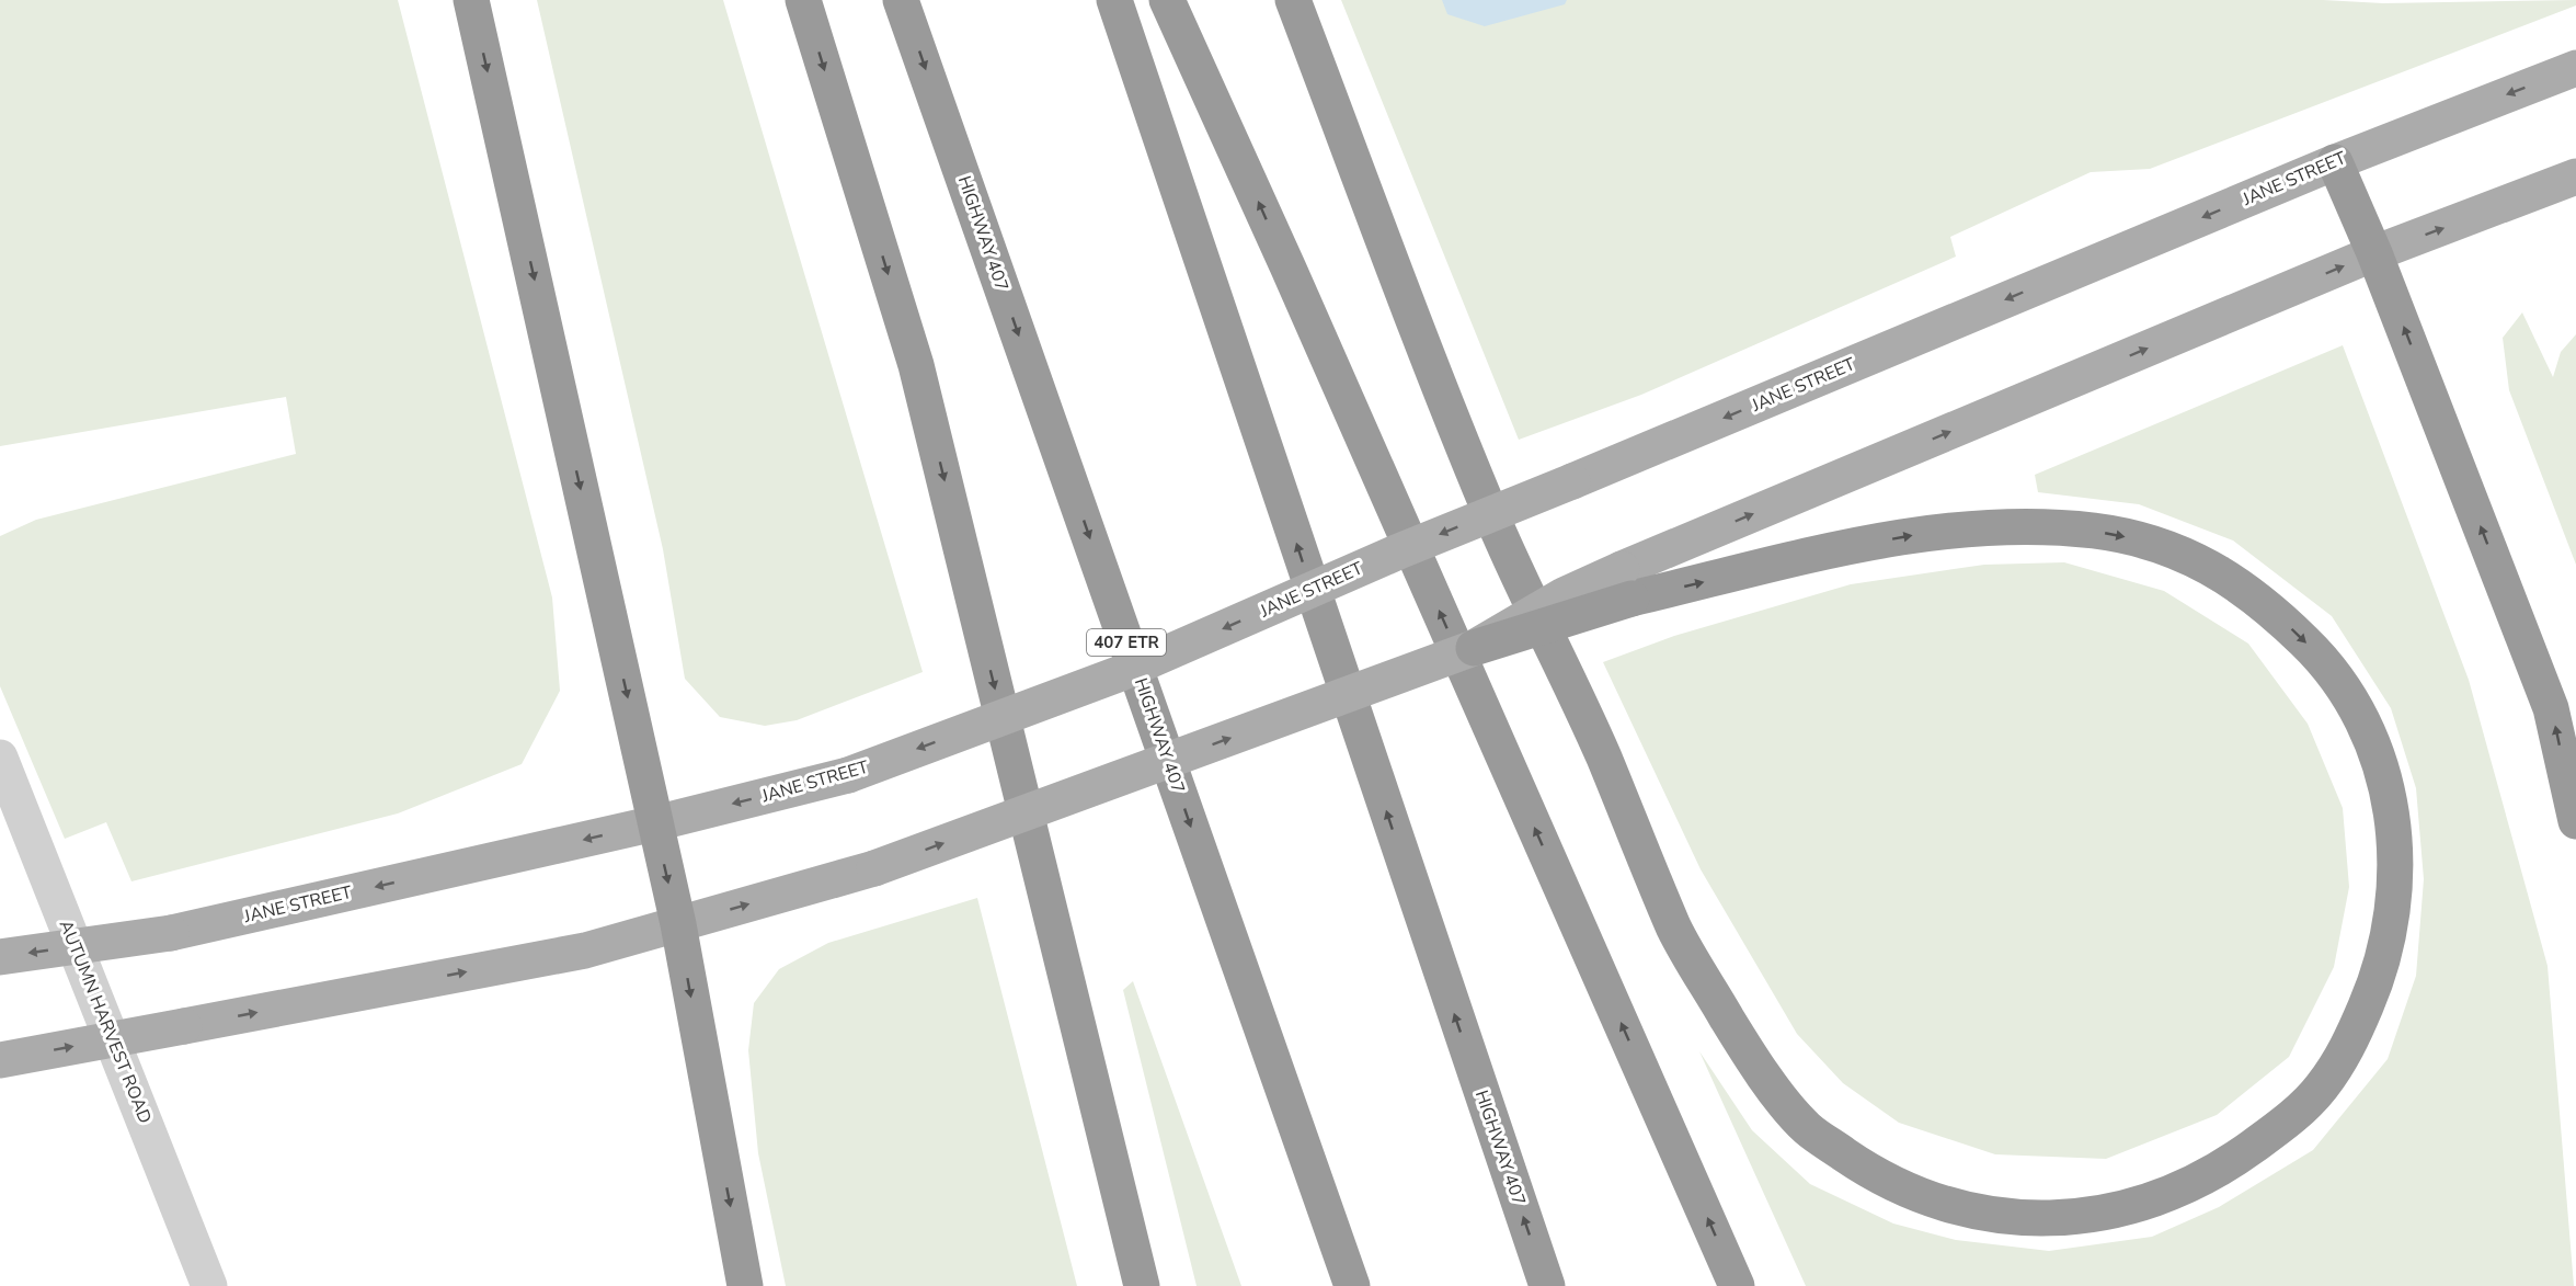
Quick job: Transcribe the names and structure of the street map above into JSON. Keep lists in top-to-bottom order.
{
  "streets": {
    "highway": ["HIGHWAY 407", "407 ETR"],
    "main road": ["JANE STREET"],
    "street": ["AUTUMN HARVEST ROAD"]
  }
}
